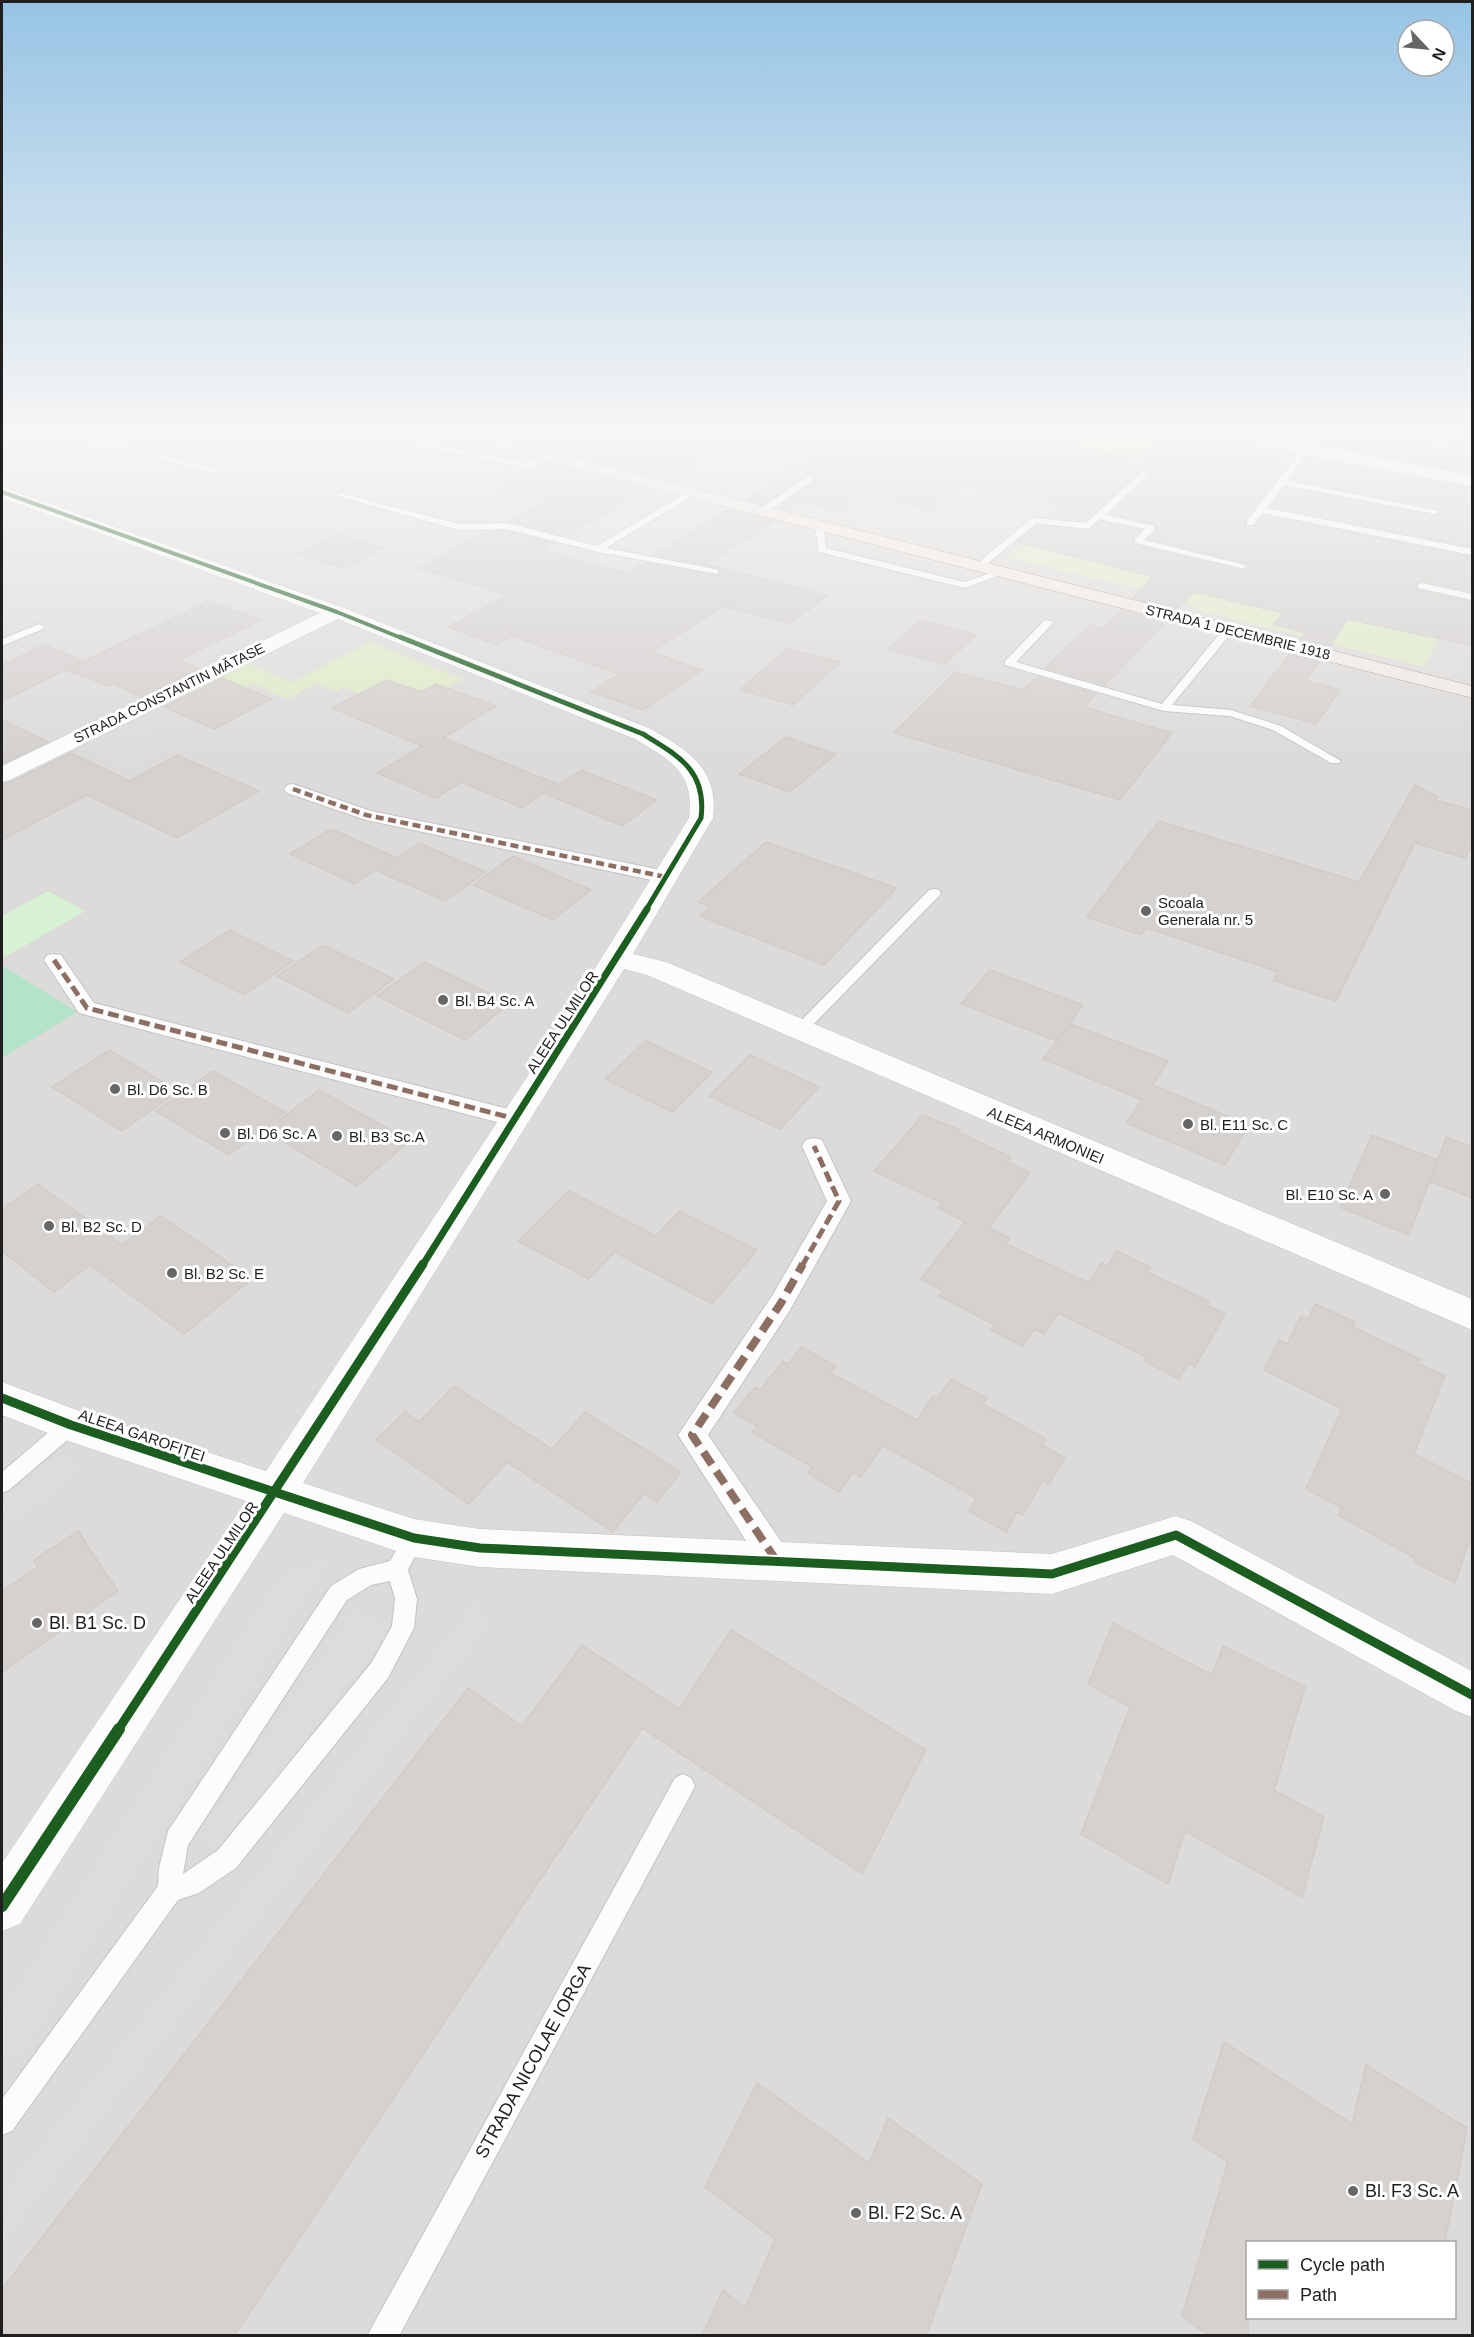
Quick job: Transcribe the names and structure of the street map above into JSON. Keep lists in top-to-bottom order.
{
  "streets": {
    "main road": ["STRADA 1 DECEMBRIE 1918"],
    "street": [
      "STRADA CONSTANTIN MĂTASE",
      "ALEEA ULMILOR",
      "ALEEA ARMONIEI",
      "ALEEA GAROFIȚEI"
    ],
    "lane": ["STRADA NICOLAE IORGA"]
  },
  "crossings": [
    ["STRADA CONSTANTIN MĂTASE", "ALEEA ULMILOR"],
    ["ALEEA ULMILOR", "ALEEA ARMONIEI"],
    ["ALEEA ULMILOR", "ALEEA GAROFIȚEI"]
  ],
  "places": [
    "Scoala Generala nr. 5",
    "Bl. B4 Sc. A",
    "Bl. D6 Sc. B",
    "Bl. E11 Sc. C",
    "Bl. D6 Sc. A",
    "Bl. B3 Sc.A",
    "Bl. E10 Sc. A",
    "Bl. B2 Sc. D",
    "Bl. B2 Sc. E",
    "Bl. B1 Sc. D",
    "Bl. F3 Sc. A",
    "Bl. F2 Sc. A"
  ],
  "legend": ["Cycle path", "Path"],
  "north": "bottom right"
}
